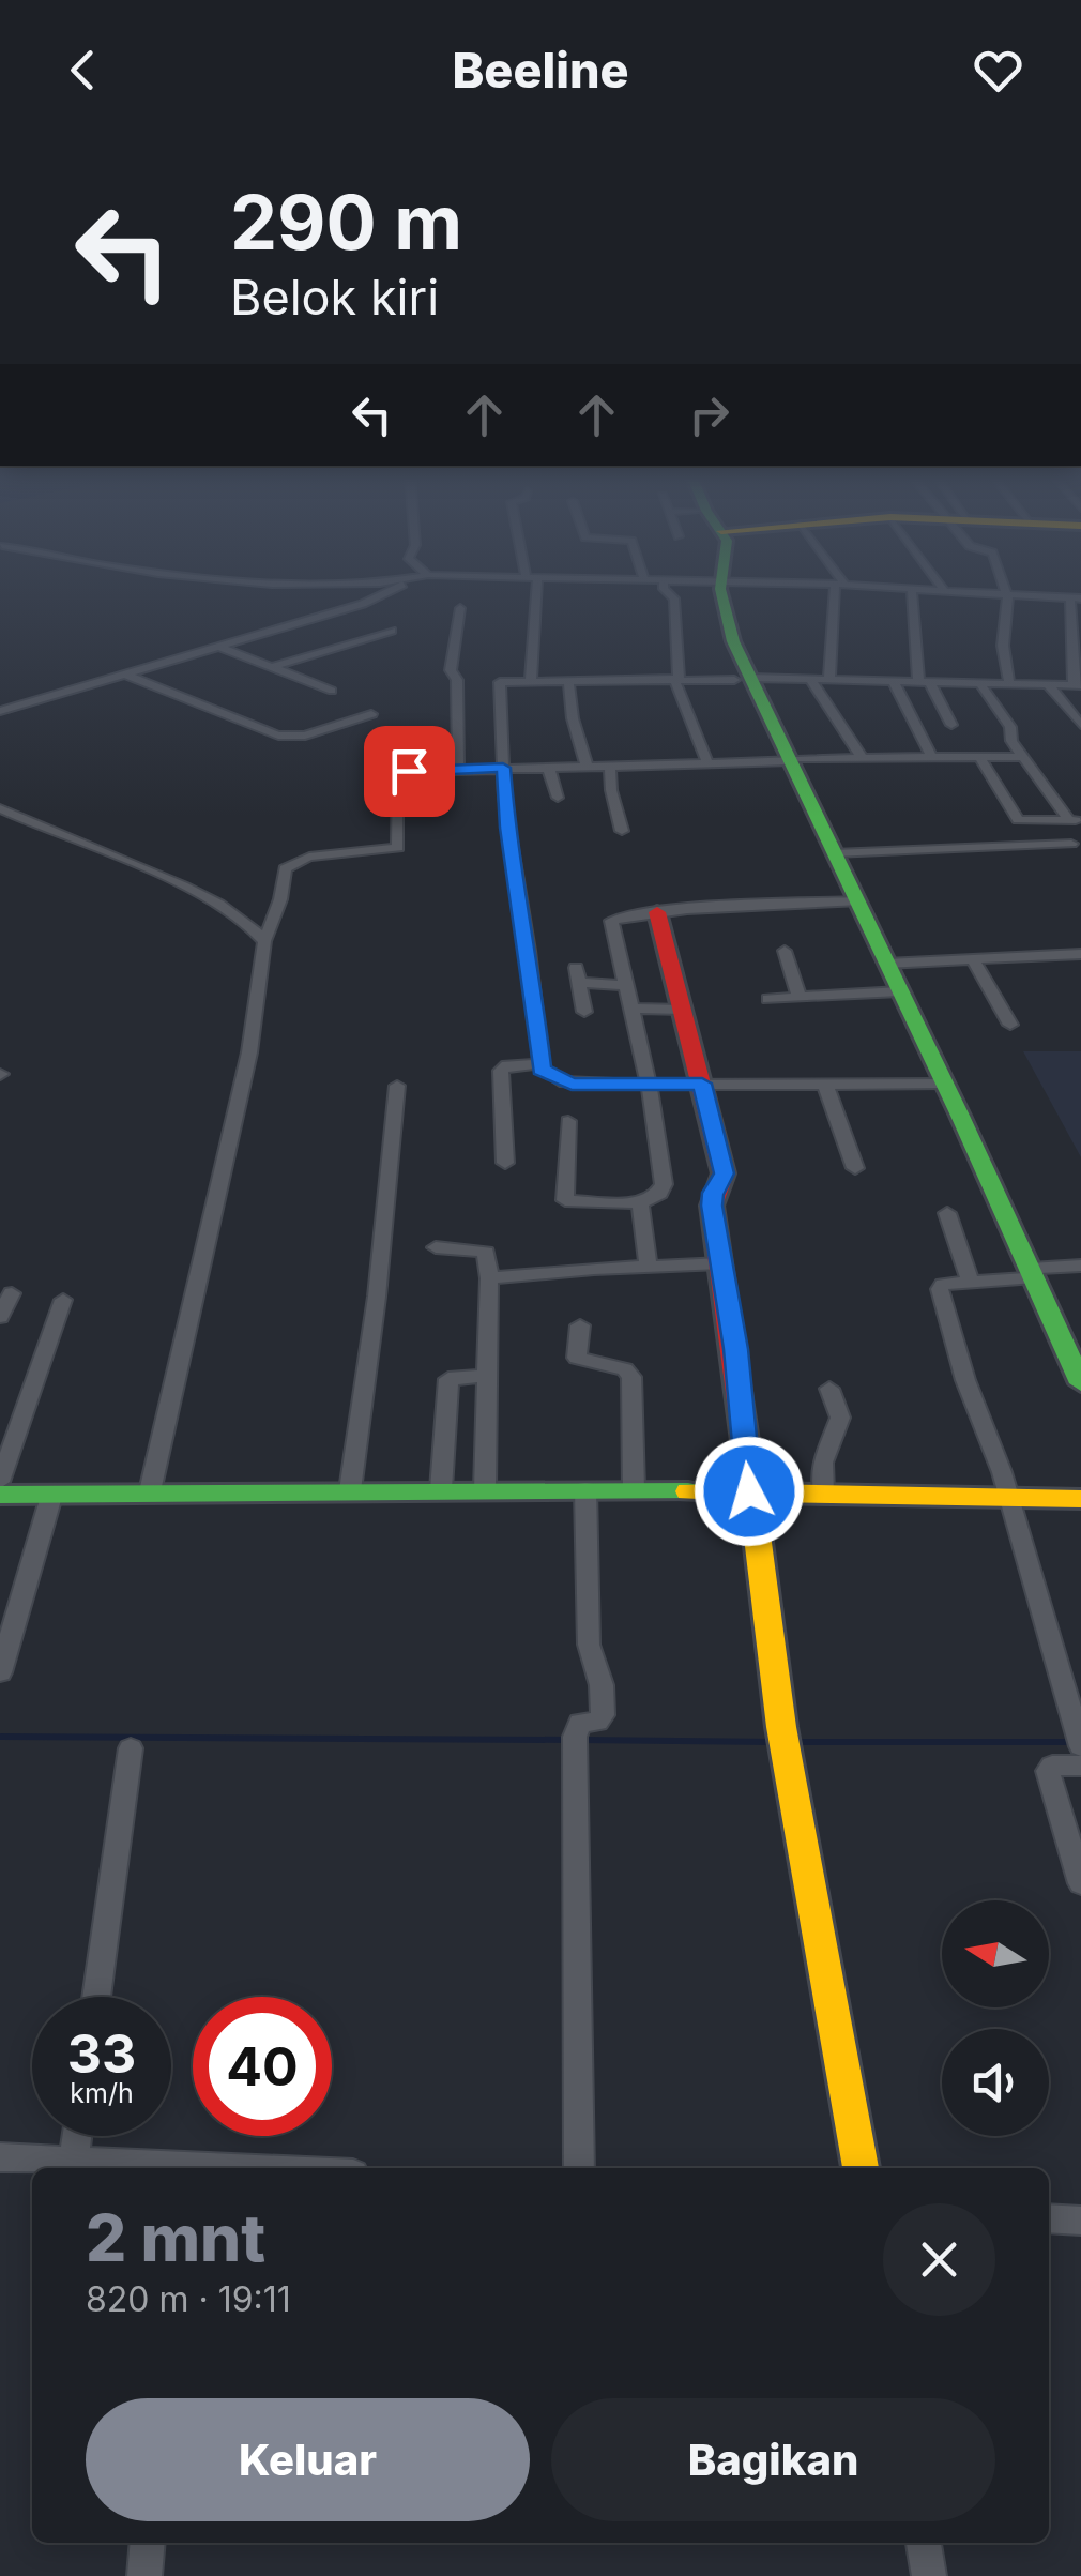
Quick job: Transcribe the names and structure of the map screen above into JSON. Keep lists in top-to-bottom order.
{
  "north": "left",
  "page": {
    "header": "Beeline",
    "turn": ["290 m", "Belok kiri"],
    "speed": "33 km/h",
    "limit": "40",
    "heading": ["2 mnt", "820 m · 19:11"],
    "buttons": ["Keluar", "Bagikan"]
  }
}
